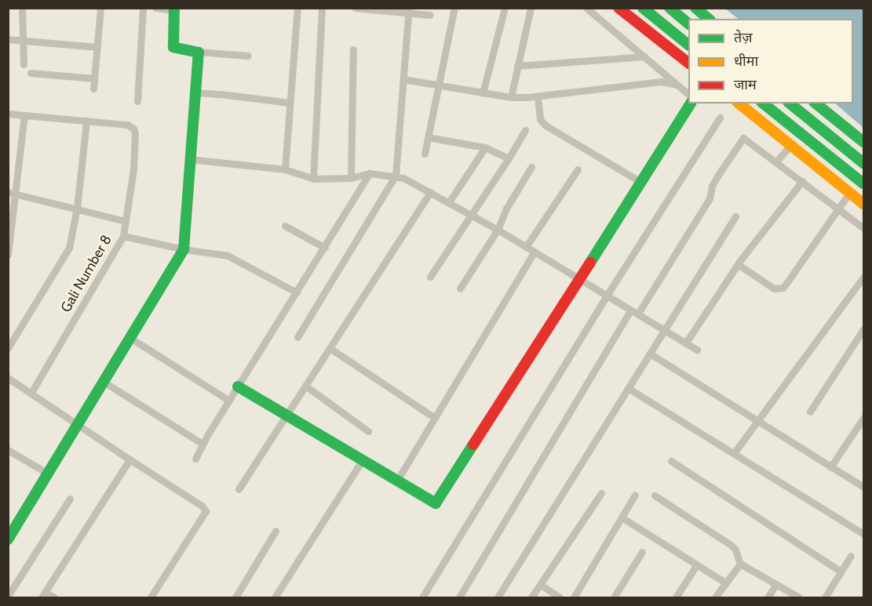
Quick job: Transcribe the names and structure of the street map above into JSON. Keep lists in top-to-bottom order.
{
  "streets": {
    "street": ["Gali Number 8"]
  },
  "legend": ["तेज़", "धीमा", "जाम"]
}
